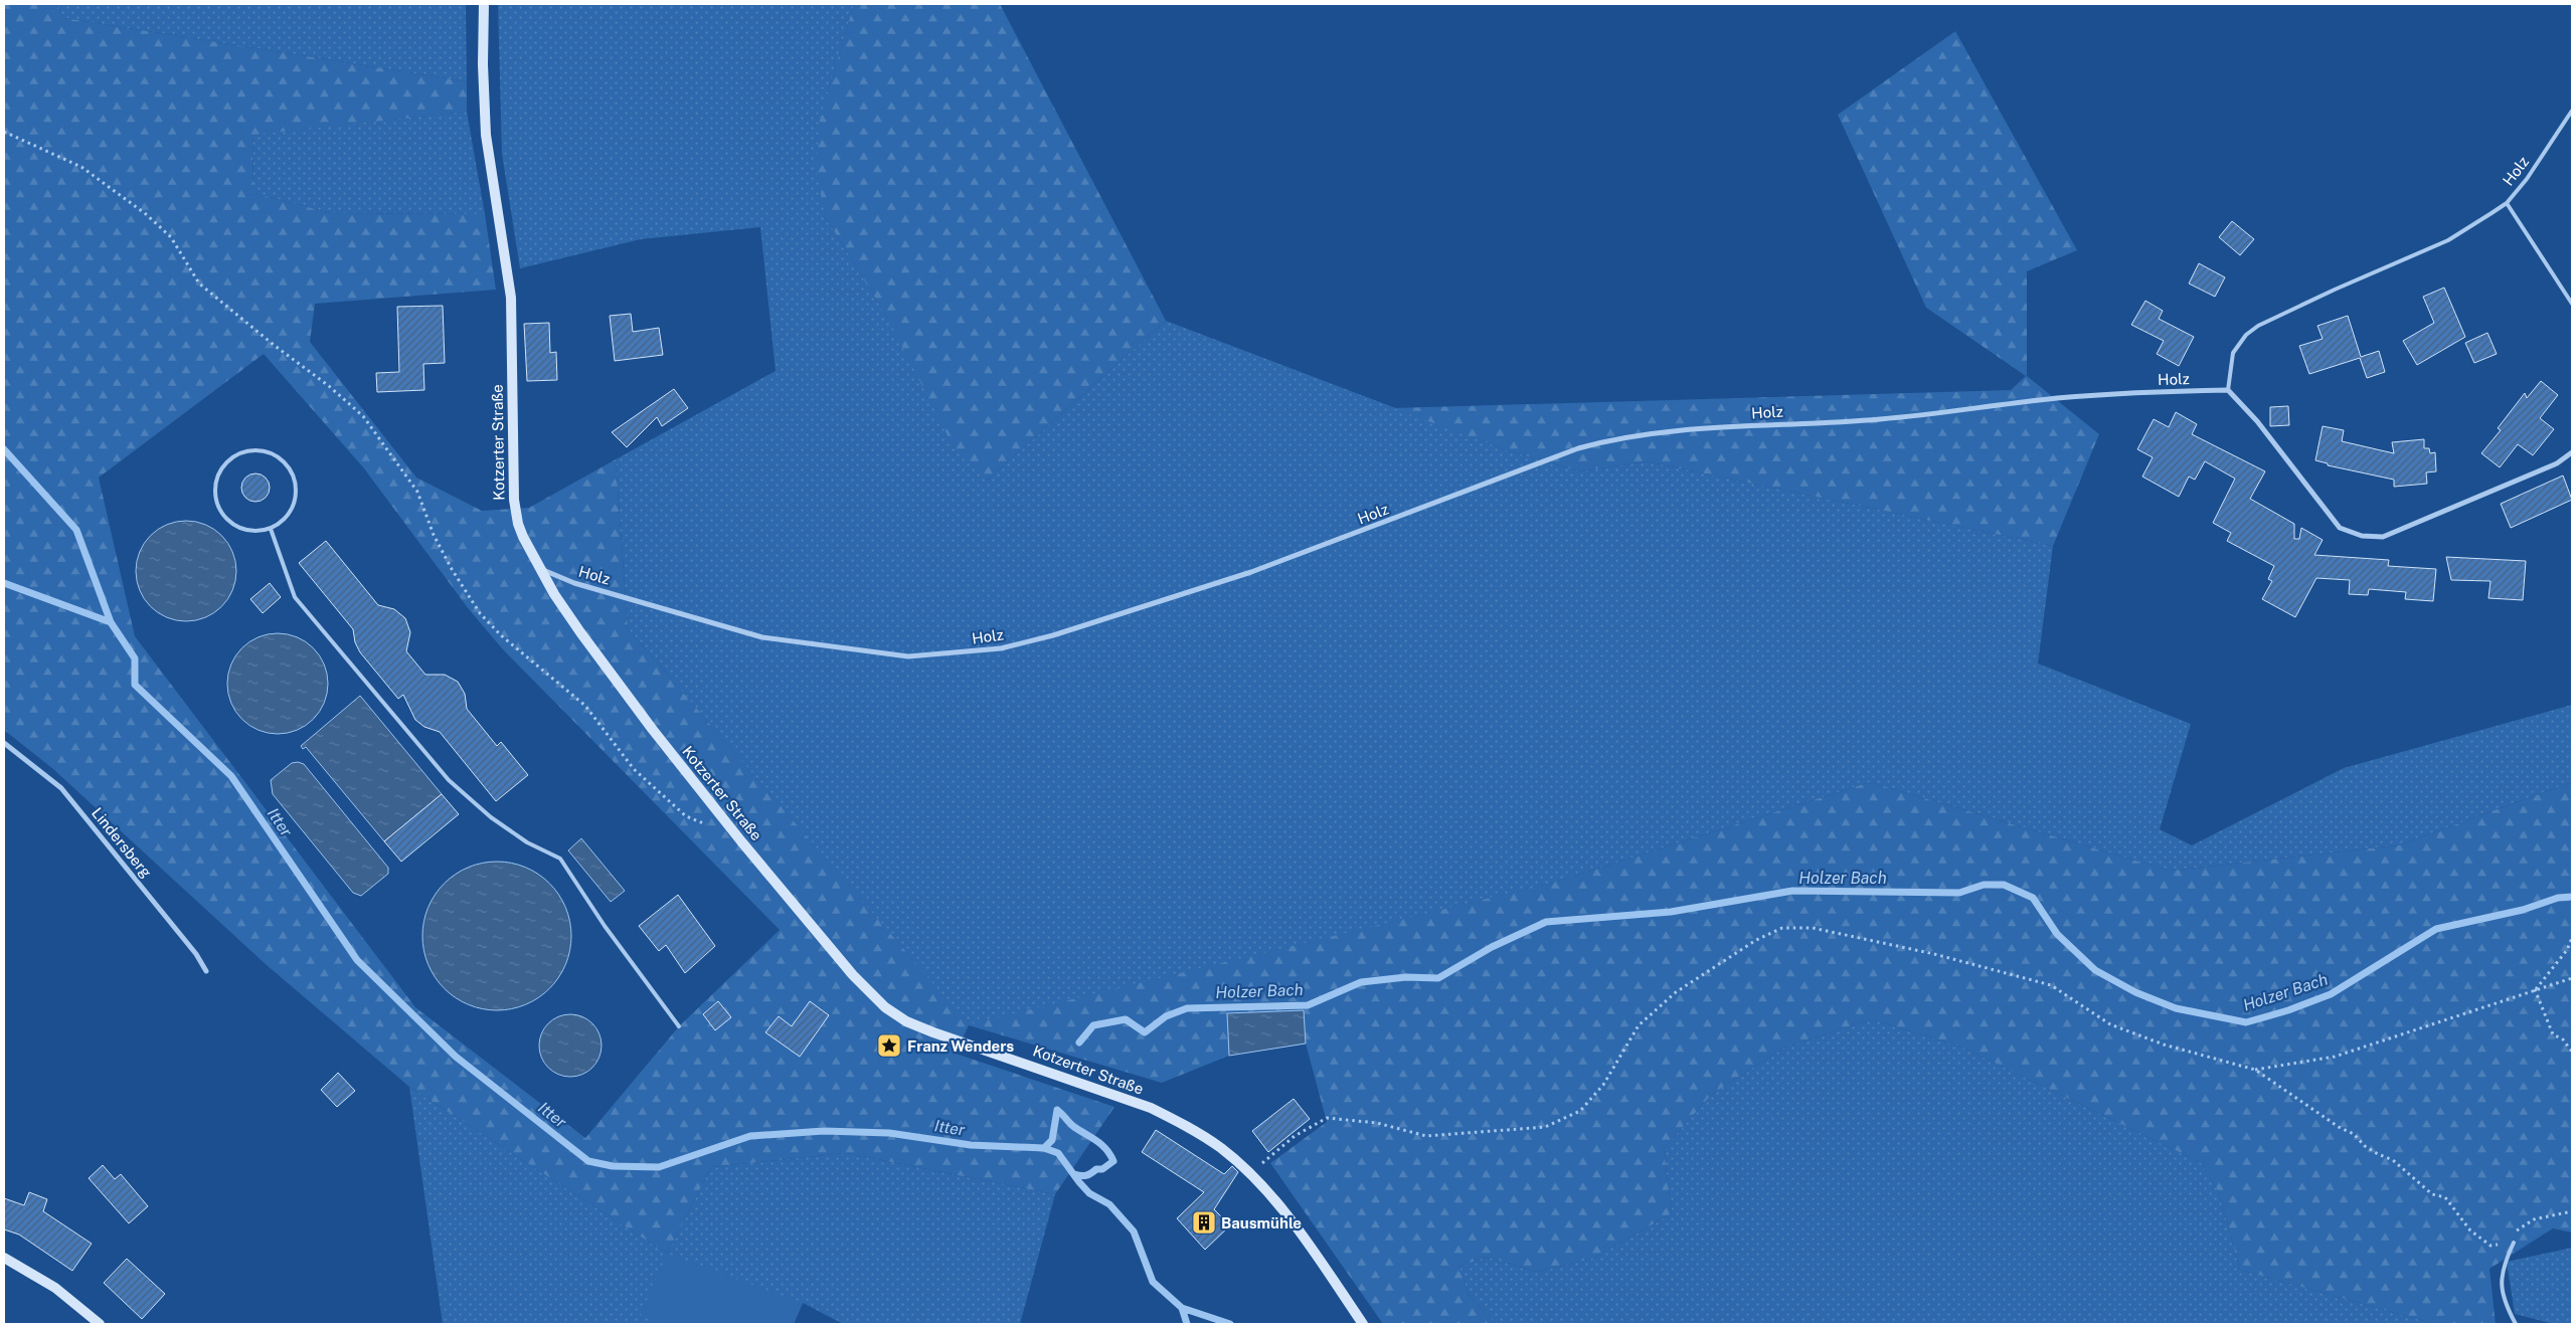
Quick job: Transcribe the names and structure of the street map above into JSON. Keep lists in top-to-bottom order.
{
  "streets": {
    "street": ["Holz", "Kotzerter Straße", "Lindersberg"]
  },
  "crossings": [
    ["Holz", "Kotzerter Straße"]
  ],
  "water": ["Itter", "Holzer Bach"],
  "places": {
    "place": ["Franz Wenders"],
    "building": ["Bausmühle"]
  }
}
